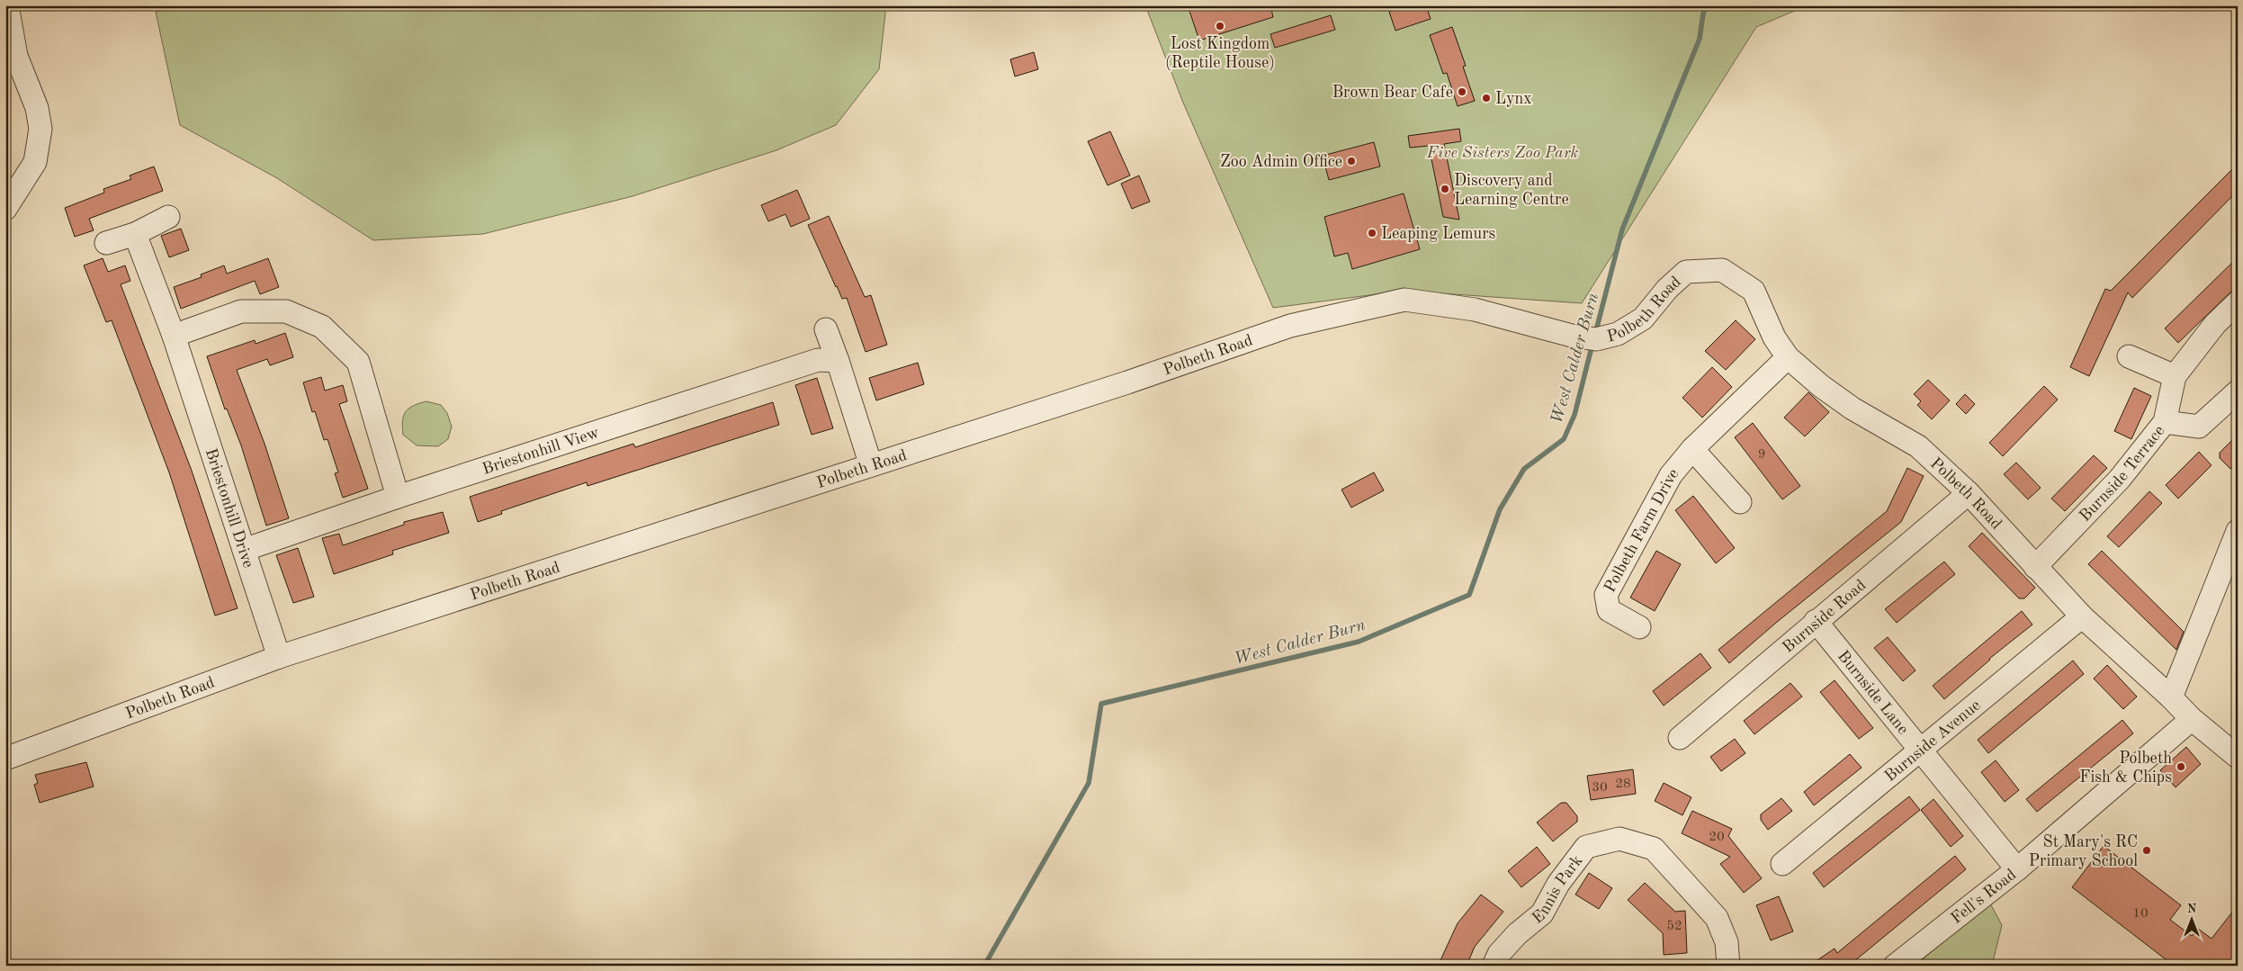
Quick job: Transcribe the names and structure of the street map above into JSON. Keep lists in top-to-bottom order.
{
  "streets": {
    "street": [
      "Polbeth Road",
      "Briestonhill View",
      "Burnside Terrace",
      "Briestonhill Drive",
      "Polbeth Farm Drive",
      "Burnside Road",
      "Burnside Lane",
      "Burnside Avenue",
      "Ennis Park",
      "Fell's Road"
    ]
  },
  "crossings": [
    ["Polbeth Road", "Burnside Terrace"],
    ["Polbeth Road", "Briestonhill Drive"],
    ["Polbeth Road", "Polbeth Farm Drive"],
    ["Polbeth Road", "Burnside Road"],
    ["Polbeth Road", "Burnside Avenue"],
    ["Polbeth Road", "Fell's Road"],
    ["Briestonhill View", "Briestonhill Drive"],
    ["Burnside Road", "Burnside Lane"],
    ["Burnside Lane", "Burnside Avenue"],
    ["Burnside Lane", "Fell's Road"]
  ],
  "water": ["West Calder Burn"],
  "parks": ["Five Sisters Zoo Park"],
  "places": [
    "Lost Kingdom (Reptile House)",
    "Brown Bear Cafe",
    "Lynx",
    "Zoo Admin Office",
    "Discovery and Learning Centre",
    "Leaping Lemurs",
    "Polbeth Fish & Chips",
    "St Mary's RC Primary School"
  ],
  "house_numbers": [
    "9",
    "28",
    "30",
    "20",
    "10",
    "52"
  ],
  "north": "top"
}
